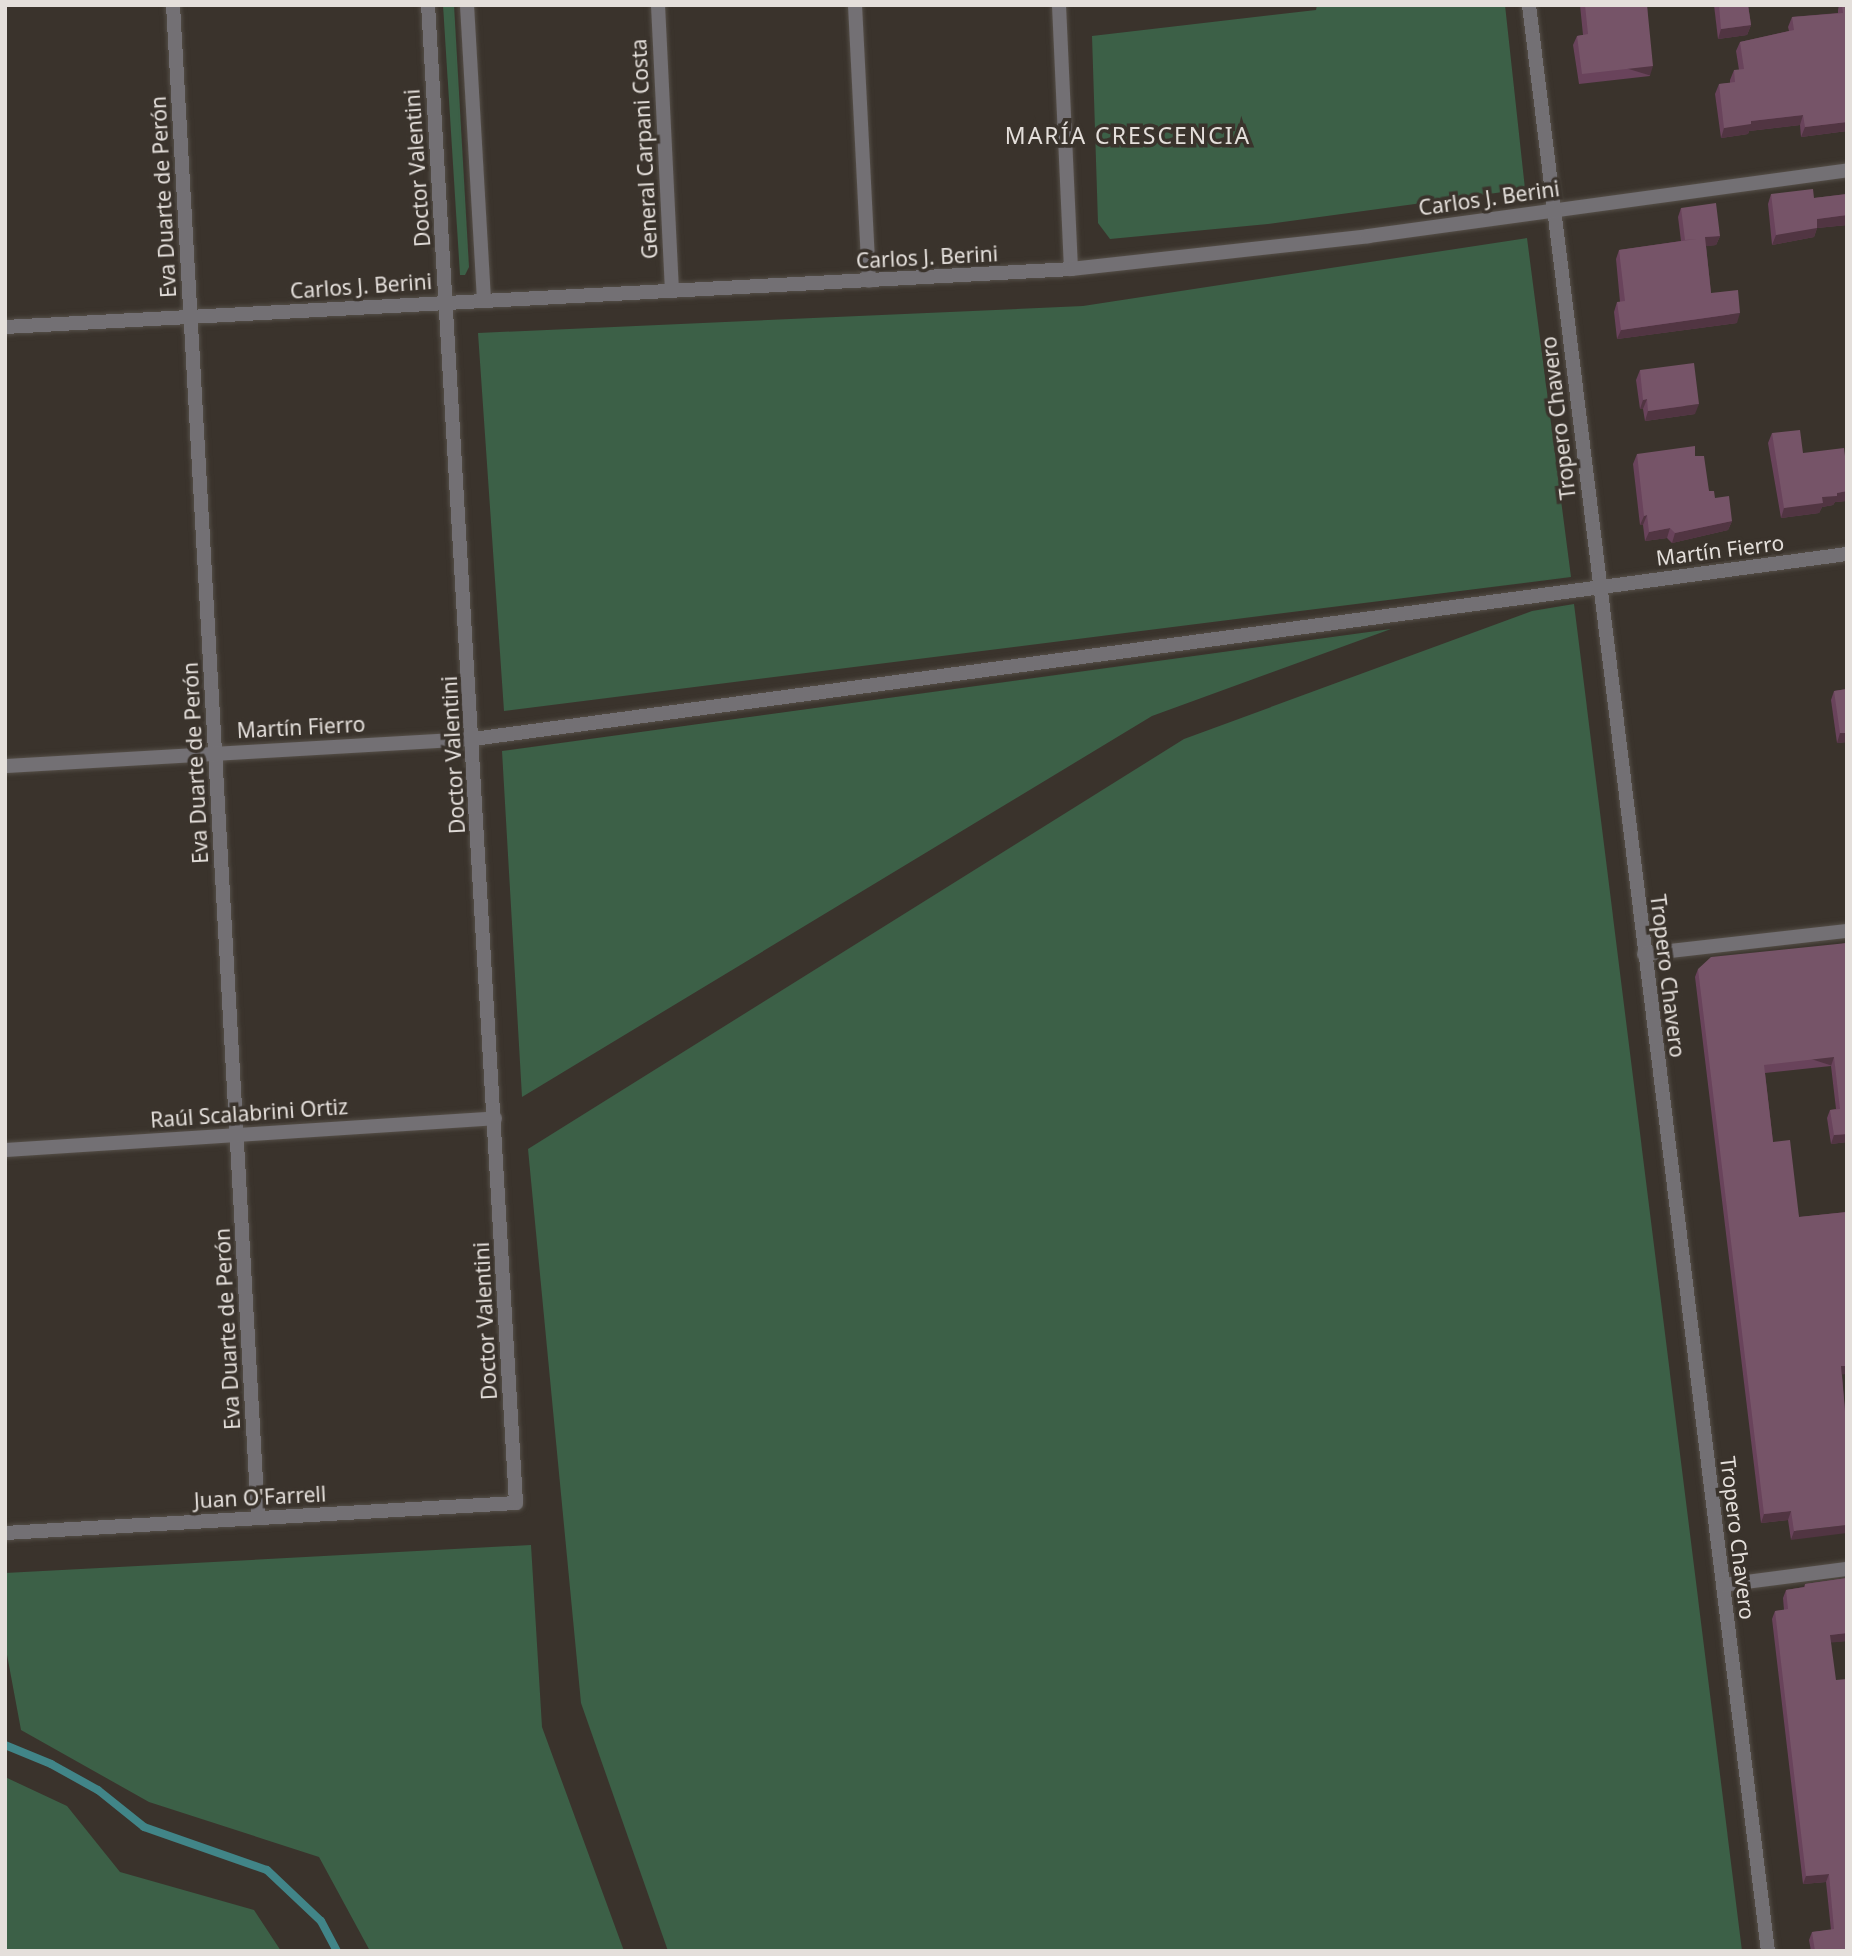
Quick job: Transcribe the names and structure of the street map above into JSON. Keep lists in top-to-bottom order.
{
  "streets": {
    "street": [
      "General Carpani Costa",
      "Doctor Valentini",
      "Eva Duarte de Perón",
      "Carlos J. Berini",
      "Tropero Chavero",
      "Martín Fierro",
      "Raúl Scalabrini Ortiz",
      "Juan O'Farrell"
    ]
  },
  "crossings": [
    ["General Carpani Costa", "Carlos J. Berini"],
    ["Doctor Valentini", "Carlos J. Berini"],
    ["Doctor Valentini", "Martín Fierro"],
    ["Doctor Valentini", "Raúl Scalabrini Ortiz"],
    ["Doctor Valentini", "Juan O'Farrell"],
    ["Eva Duarte de Perón", "Carlos J. Berini"],
    ["Eva Duarte de Perón", "Martín Fierro"],
    ["Eva Duarte de Perón", "Raúl Scalabrini Ortiz"],
    ["Eva Duarte de Perón", "Juan O'Farrell"],
    ["Carlos J. Berini", "Tropero Chavero"],
    ["Tropero Chavero", "Martín Fierro"]
  ],
  "districts": ["MARÍA CRESCENCIA"]
}
